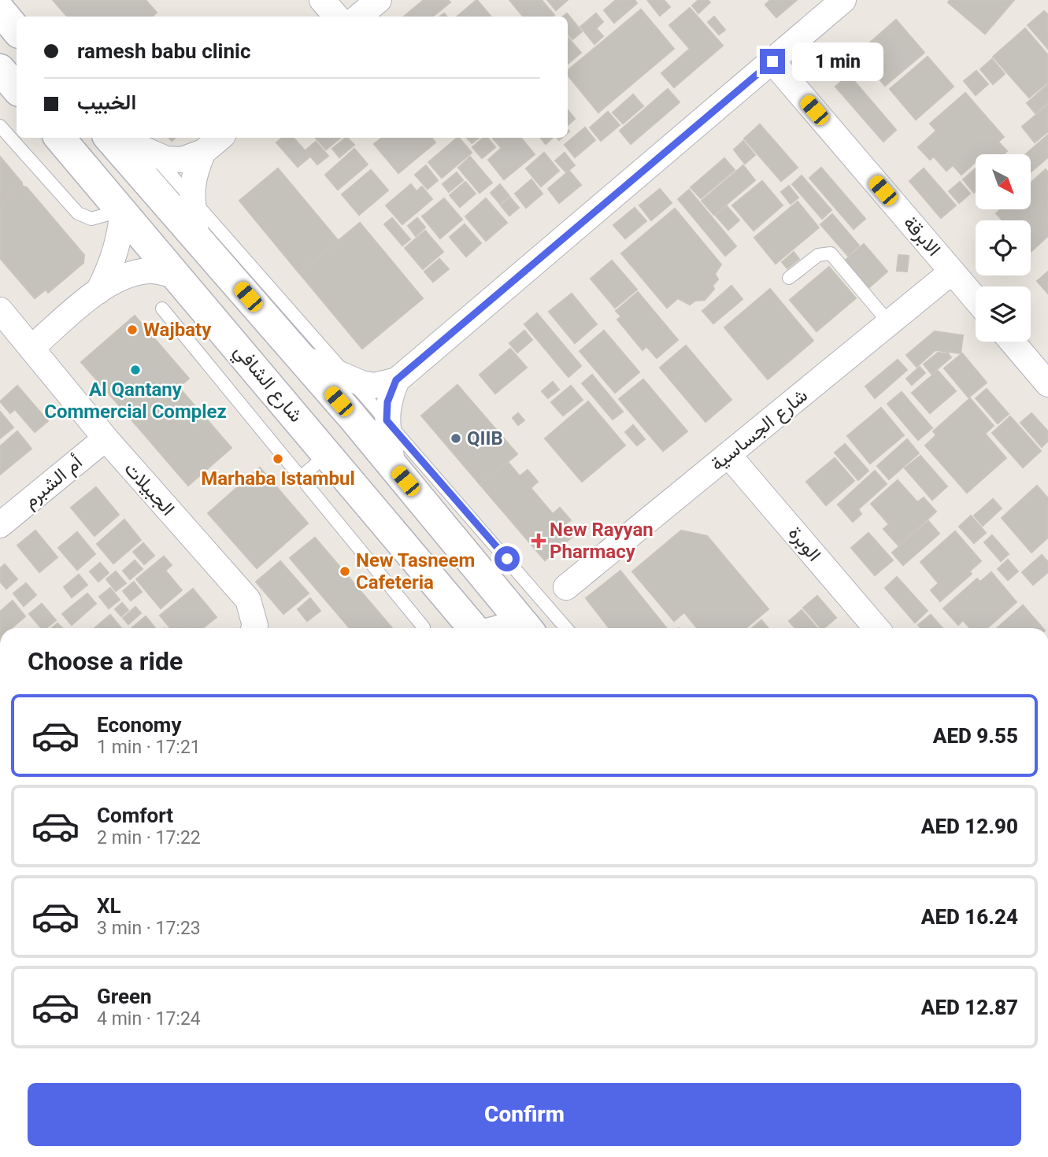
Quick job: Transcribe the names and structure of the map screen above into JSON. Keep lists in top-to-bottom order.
{
  "streets": {
    "main road": ["شارع الشافي"],
    "street": [
      "الابرقة",
      "شارع الجساسية",
      "أم الشبرم",
      "الجبيلات",
      "الوبرة"
    ]
  },
  "crossings": [
    ["الابرقة", "شارع الجساسية"],
    ["شارع الجساسية", "الوبرة"],
    ["أم الشبرم", "الجبيلات"]
  ],
  "places": {
    "other": [
      "Wajbaty",
      "Al Qantany Commercial Complez",
      "QIIB",
      "Marhaba Istambul",
      "New Tasneem Cafeteria"
    ],
    "health": ["New Rayyan Pharmacy"]
  },
  "north": "bottom right",
  "page": {
    "banner": ["ramesh babu clinic", "الخبيب"],
    "bubble": "1 min",
    "heading": "Choose a ride",
    "list": [
      {
        "name": "Economy",
        "note": "1 min · 17:21",
        "value": "AED 9.55"
      },
      {
        "name": "Comfort",
        "note": "2 min · 17:22",
        "value": "AED 12.90"
      },
      {
        "name": "XL",
        "note": "3 min · 17:23",
        "value": "AED 16.24"
      },
      {
        "name": "Green",
        "note": "4 min · 17:24",
        "value": "AED 12.87"
      }
    ],
    "buttons": "Confirm"
  }
}
